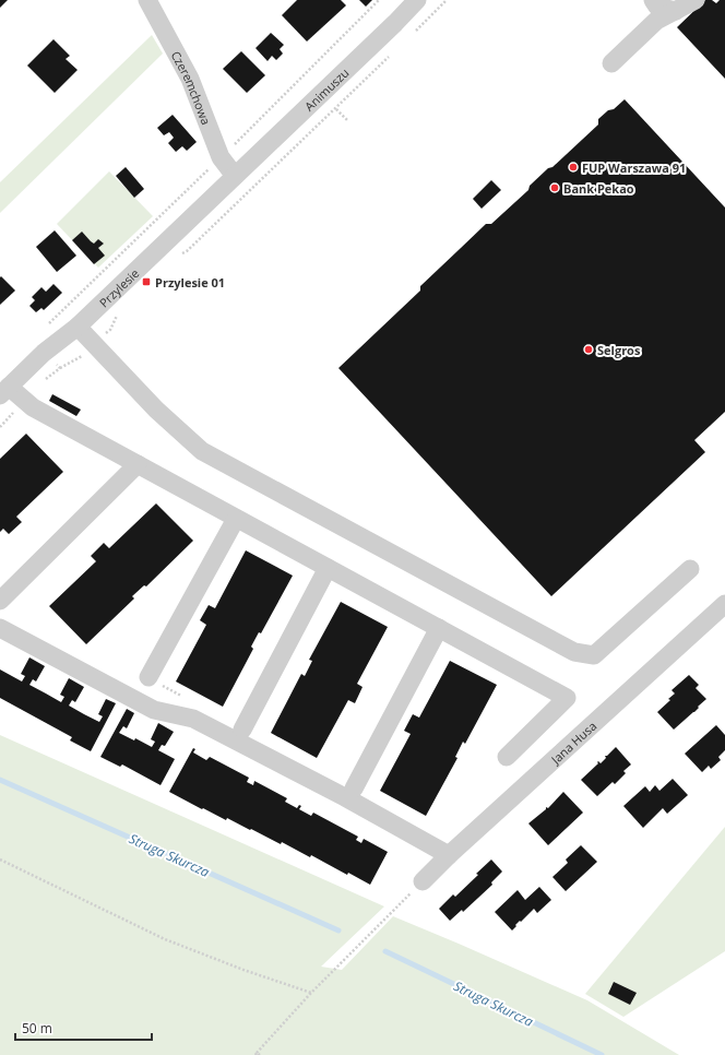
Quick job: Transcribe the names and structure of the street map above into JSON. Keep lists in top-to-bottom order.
{
  "streets": {
    "street": [
      "Czeremchowa",
      "Animuszu",
      "Przylesie",
      "Jana Husa"
    ]
  },
  "crossings": [
    ["Czeremchowa", "Animuszu"],
    ["Czeremchowa", "Przylesie"],
    ["Animuszu", "Przylesie"]
  ],
  "water": ["Struga Skurcza"],
  "places": {
    "other": ["FUP Warszawa 91", "Bank Pekao", "Selgros"],
    "transit": ["Przylesie 01"]
  },
  "scale_bar": "50 m"
}
